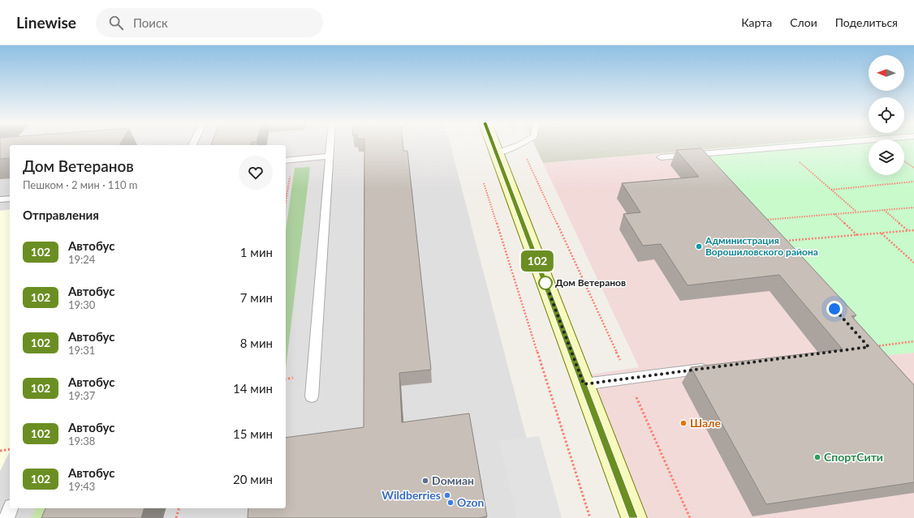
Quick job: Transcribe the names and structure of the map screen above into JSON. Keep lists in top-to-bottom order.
{
  "places": [
    "Администрация Ворошиловского района",
    "Дом Ветеранов",
    "Шале",
    "СпортСити",
    "Dомиан",
    "Wildberries",
    "Ozon"
  ],
  "lines": ["bus line 102"],
  "north": "left",
  "page": {
    "header": "Linewise",
    "search": "Поиск",
    "nav": ["Карта", "Слои", "Поделиться"],
    "on_map": "102",
    "heading": [
      ["Дом Ветеранов", "Пешком · 2 мин · 110 m"],
      "Отправления"
    ],
    "list": [
      {
        "mark": "102",
        "name": "Автобус",
        "note": "19:24",
        "value": "1 мин"
      },
      {
        "mark": "102",
        "name": "Автобус",
        "note": "19:30",
        "value": "7 мин"
      },
      {
        "mark": "102",
        "name": "Автобус",
        "note": "19:31",
        "value": "8 мин"
      },
      {
        "mark": "102",
        "name": "Автобус",
        "note": "19:37",
        "value": "14 мин"
      },
      {
        "mark": "102",
        "name": "Автобус",
        "note": "19:38",
        "value": "15 мин"
      },
      {
        "mark": "102",
        "name": "Автобус",
        "note": "19:43",
        "value": "20 мин"
      }
    ]
  }
}
